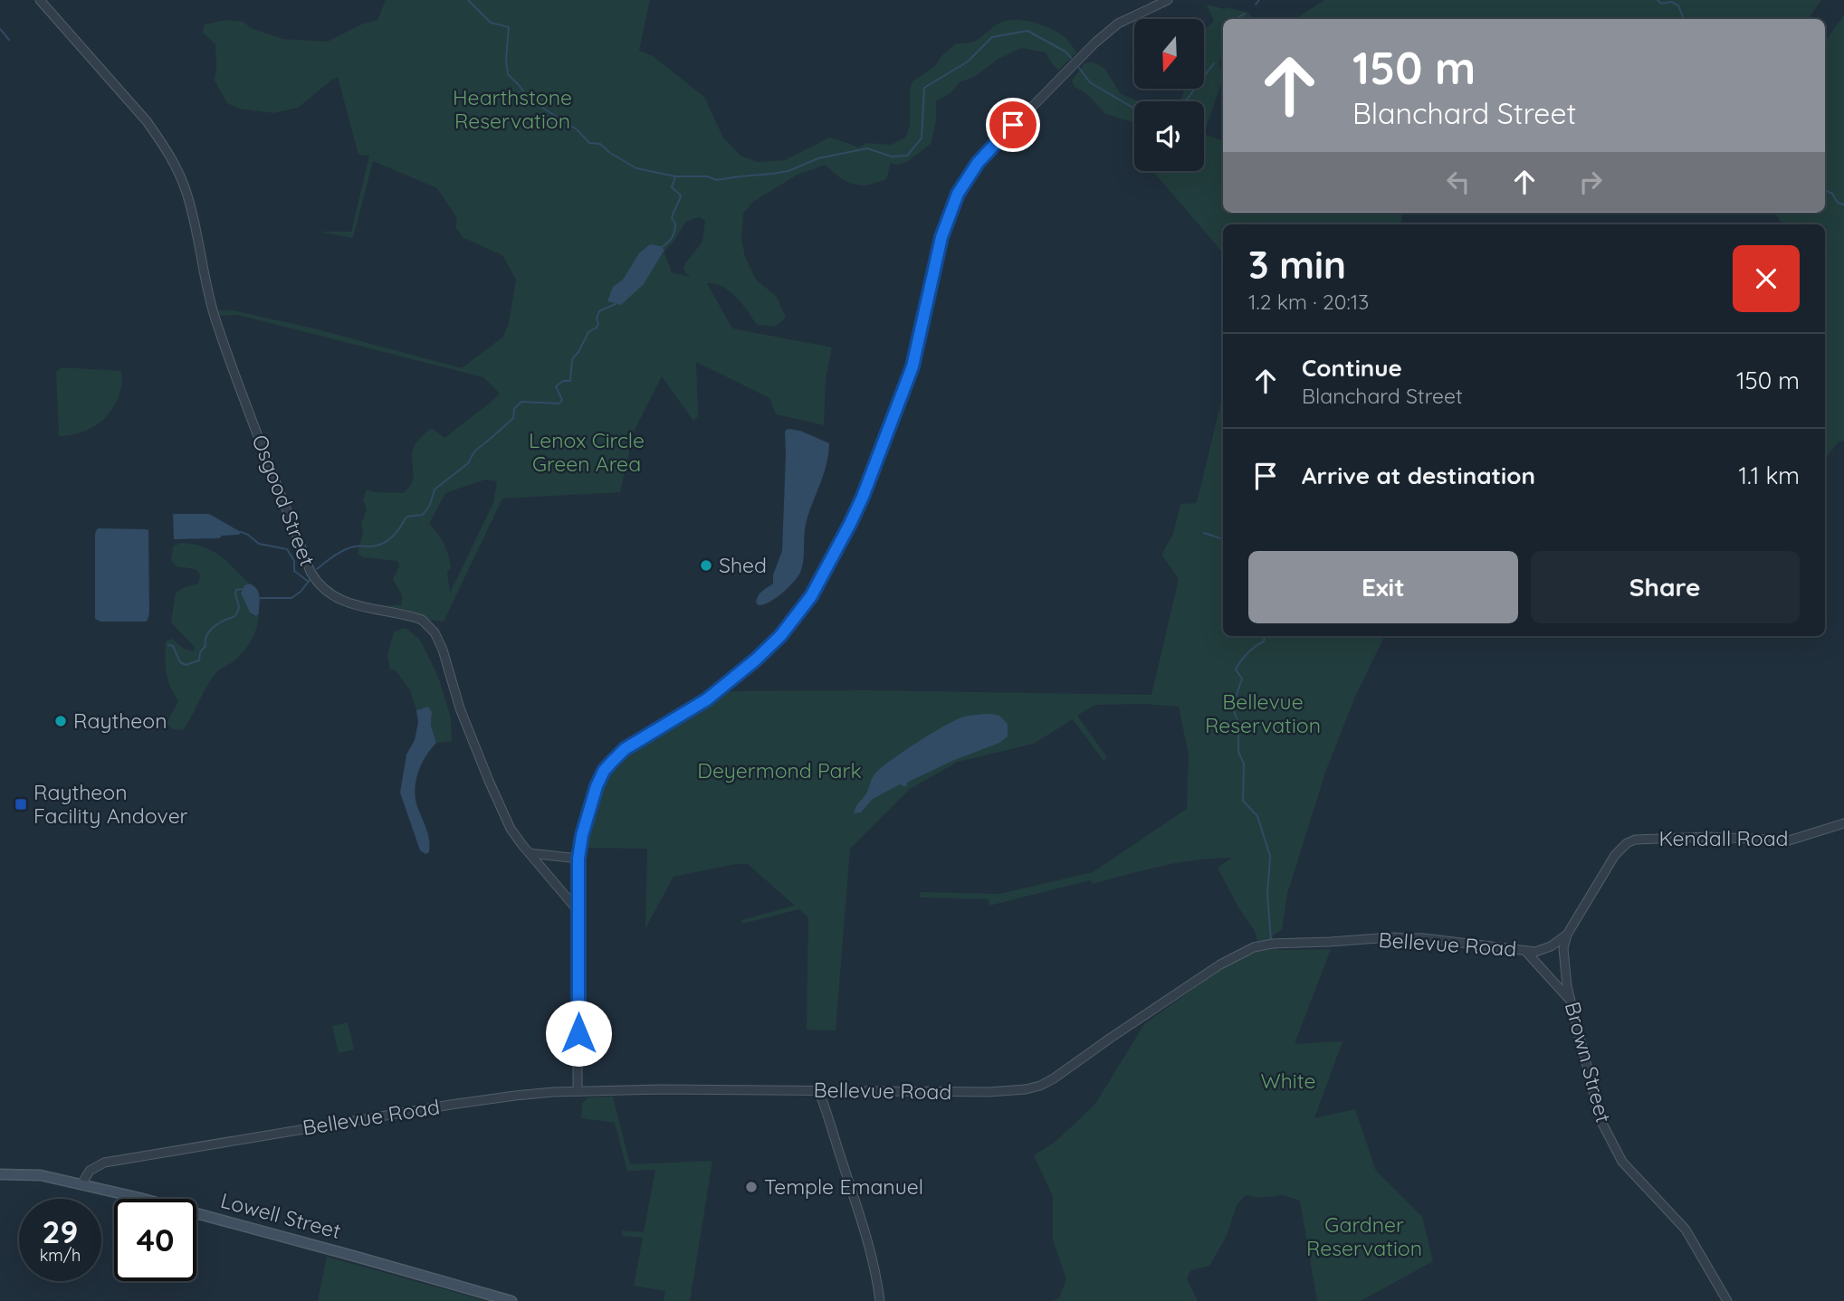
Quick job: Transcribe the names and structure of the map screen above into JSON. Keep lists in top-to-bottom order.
{
  "streets": {
    "main road": ["Lowell Street"],
    "street": [
      "Osgood Street",
      "Kendall Road",
      "Bellevue Road",
      "Brown Street"
    ]
  },
  "crossings": [
    ["Kendall Road", "Bellevue Road"],
    ["Bellevue Road", "Brown Street"],
    ["Bellevue Road", "Lowell Street"]
  ],
  "parks": [
    "Hearthstone Reservation",
    "Lenox Circle Green Area",
    "Bellevue Reservation",
    "Deyermond Park",
    "White",
    "Gardner Reservation"
  ],
  "places": {
    "other": ["Shed", "Raytheon", "Temple Emanuel"],
    "transit": ["Raytheon Facility Andover"]
  },
  "north": "bottom",
  "page": {
    "turn": ["150 m", "Blanchard Street"],
    "heading": ["3 min", "1.2 km · 20:13"],
    "list": [
      {
        "name": "Continue",
        "note": "Blanchard Street",
        "value": "150 m"
      },
      {
        "name": "Arrive at destination",
        "value": "1.1 km"
      }
    ],
    "buttons": ["Exit", "Share"],
    "speed": "29 km/h",
    "limit": "40"
  }
}
